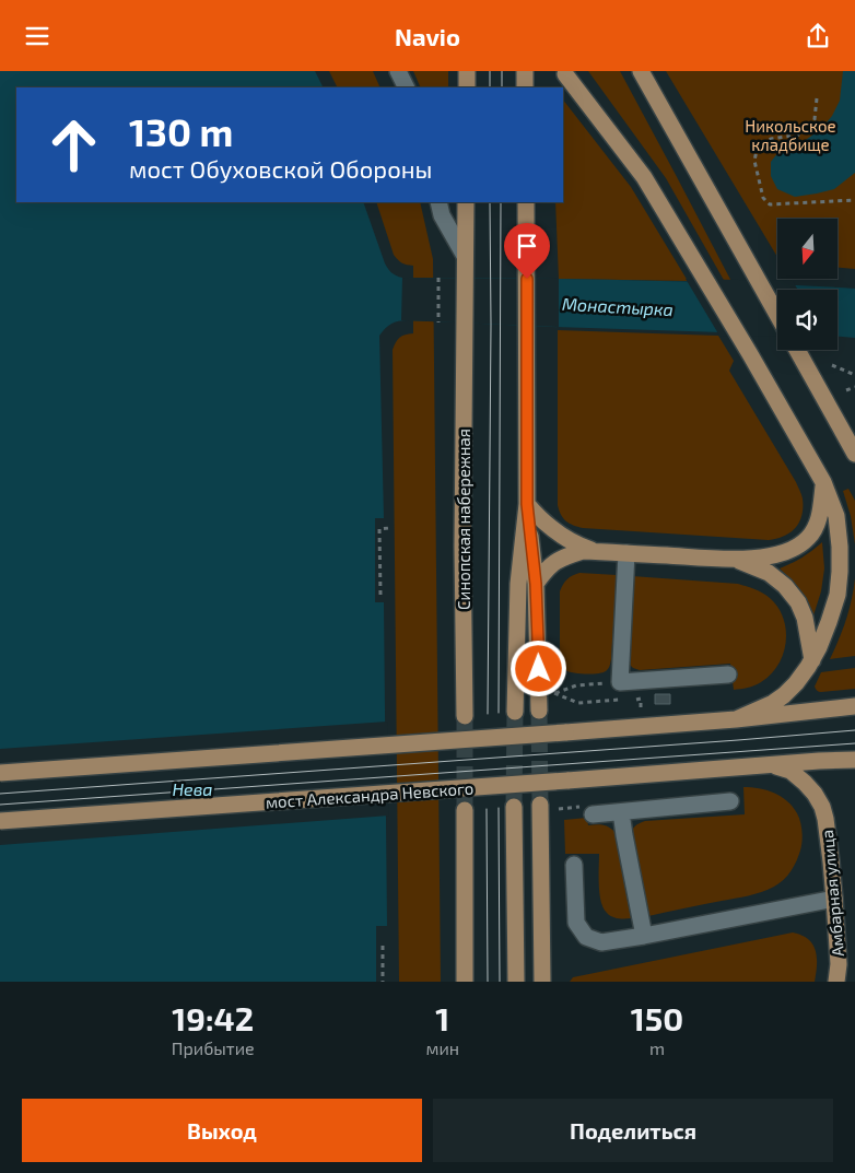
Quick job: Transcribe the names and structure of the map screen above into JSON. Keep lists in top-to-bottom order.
{
  "streets": {
    "main road": ["Синопская набережная", "мост Александра Невского", "Амбарная улица"]
  },
  "crossings": [
    ["мост Александра Невского", "Амбарная улица"]
  ],
  "water": ["Монастырка", "Нева"],
  "parks": ["Никольское кладбище"],
  "north": "bottom",
  "page": {
    "header": "Navio",
    "turn": ["130 m", "мост Обуховской Обороны"],
    "eta": [
      "19:42",
      "Прибытие",
      "1",
      "мин",
      "150",
      "m"
    ],
    "buttons": ["Выход", "Поделиться"]
  }
}
